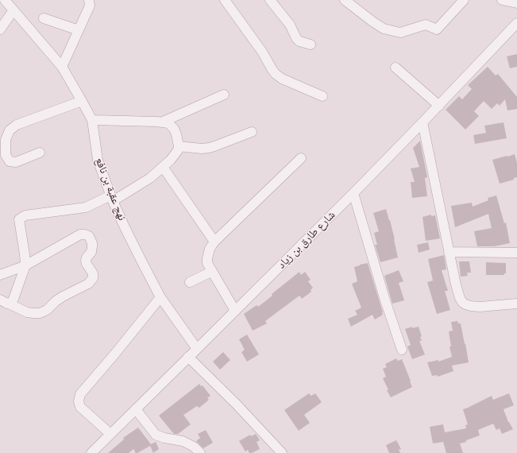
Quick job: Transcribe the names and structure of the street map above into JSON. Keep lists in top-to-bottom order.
{
  "streets": {
    "street": ["نهج عقبة بن نافع", "شارع طارق بن زياد"]
  },
  "crossings": [
    ["نهج عقبة بن نافع", "شارع طارق بن زياد"]
  ]
}
